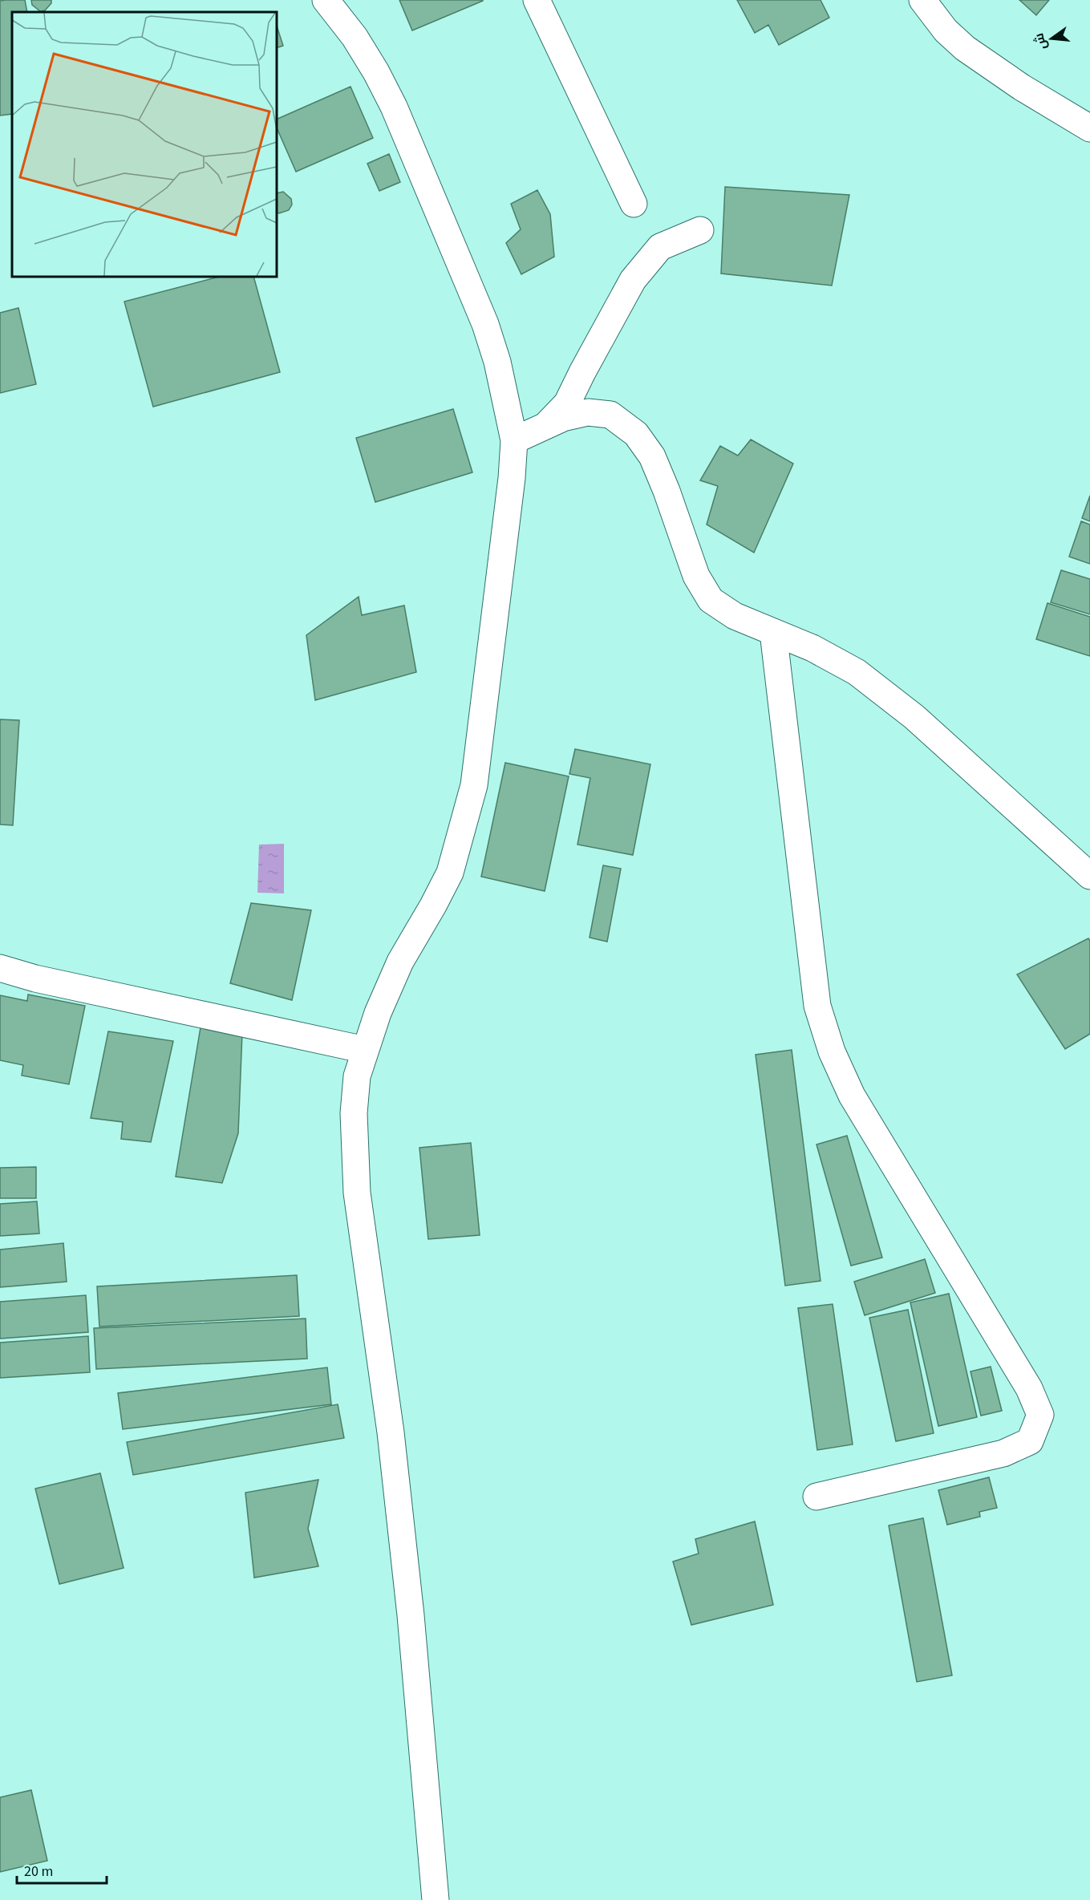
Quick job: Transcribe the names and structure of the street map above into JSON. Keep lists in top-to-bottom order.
{
  "scale_bar": "20 m",
  "north": "left"
}
